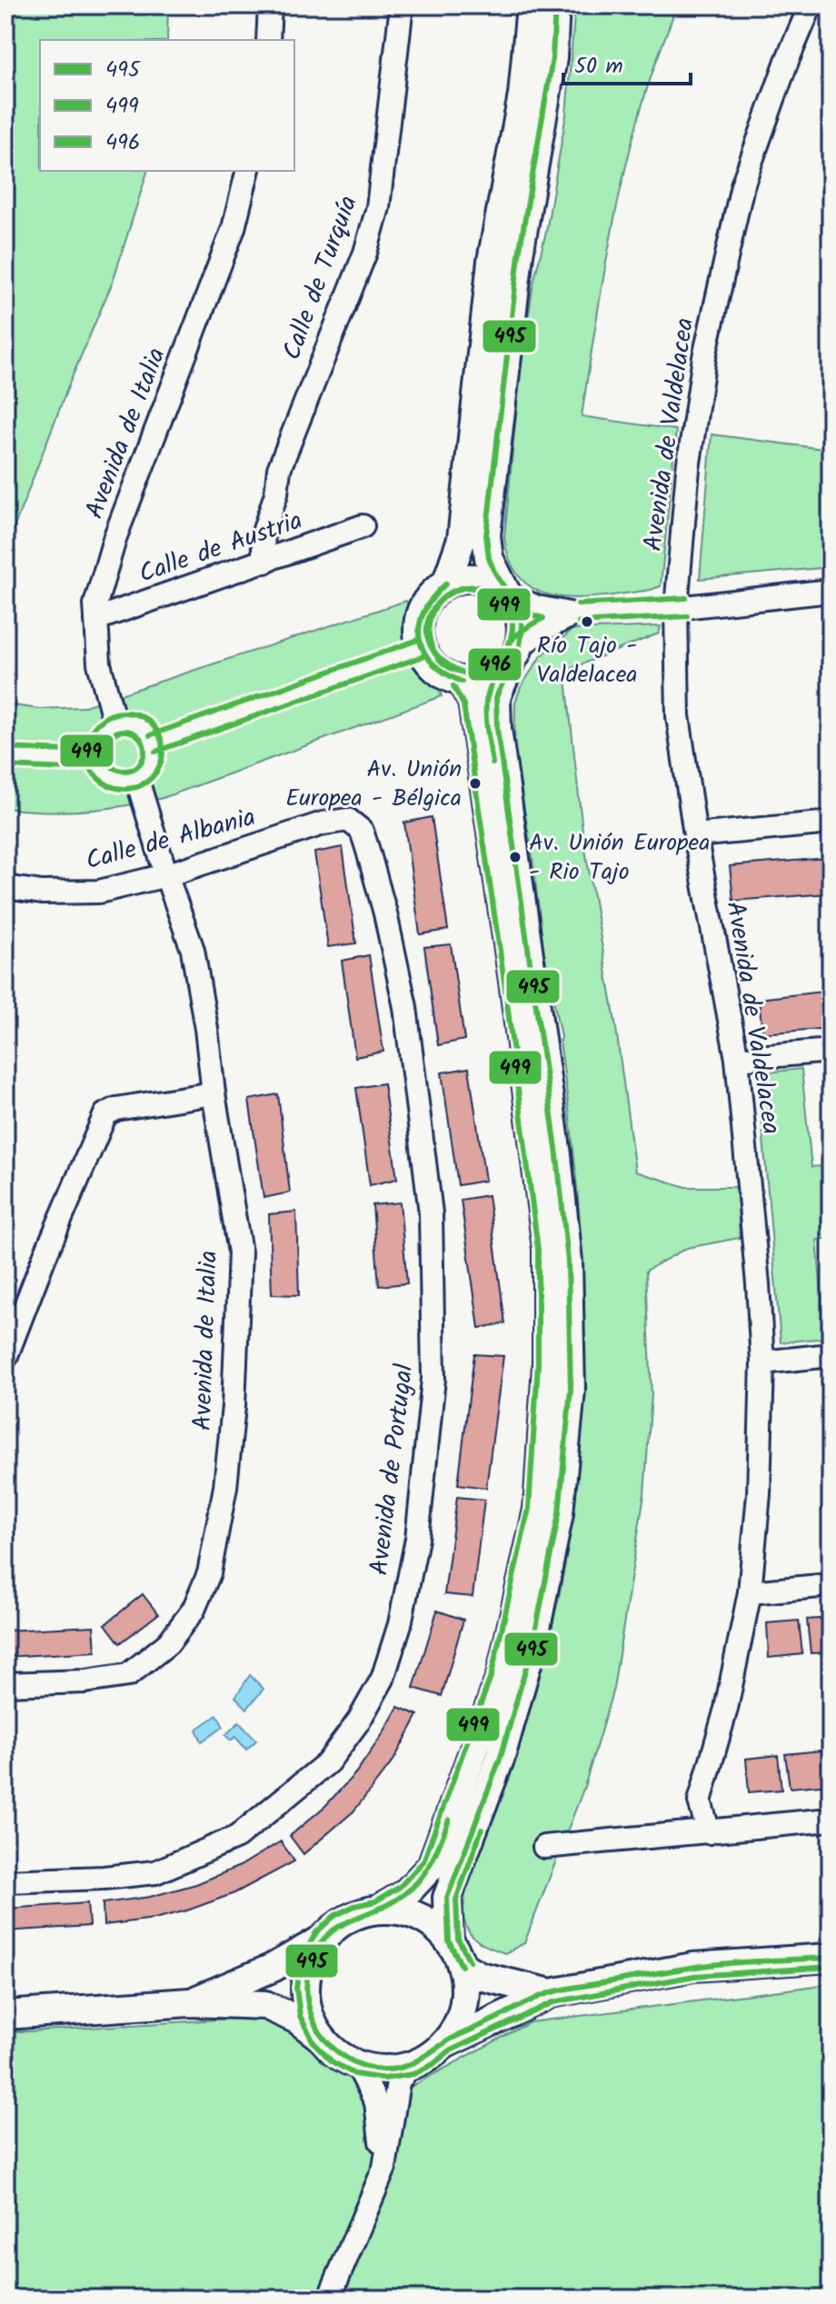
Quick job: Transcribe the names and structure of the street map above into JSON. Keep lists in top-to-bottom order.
{
  "streets": {
    "street": [
      "Calle de Turquía",
      "Avenida de Italia",
      "Avenida de Valdelacea",
      "Calle de Austria",
      "Calle de Albania",
      "Avenida de Portugal"
    ]
  },
  "crossings": [
    ["Calle de Turquía", "Calle de Austria"],
    ["Avenida de Italia", "Calle de Austria"],
    ["Avenida de Italia", "Calle de Albania"],
    ["Calle de Albania", "Avenida de Portugal"]
  ],
  "places": ["Río Tajo - Valdelacea", "Av. Unión Europea - Bélgica", "Av. Unión Europea - Rio Tajo"],
  "lines": ["transit line 495", "transit line 499", "transit line 496"],
  "legend": ["495", "499", "496"],
  "scale_bar": "50 m"
}
